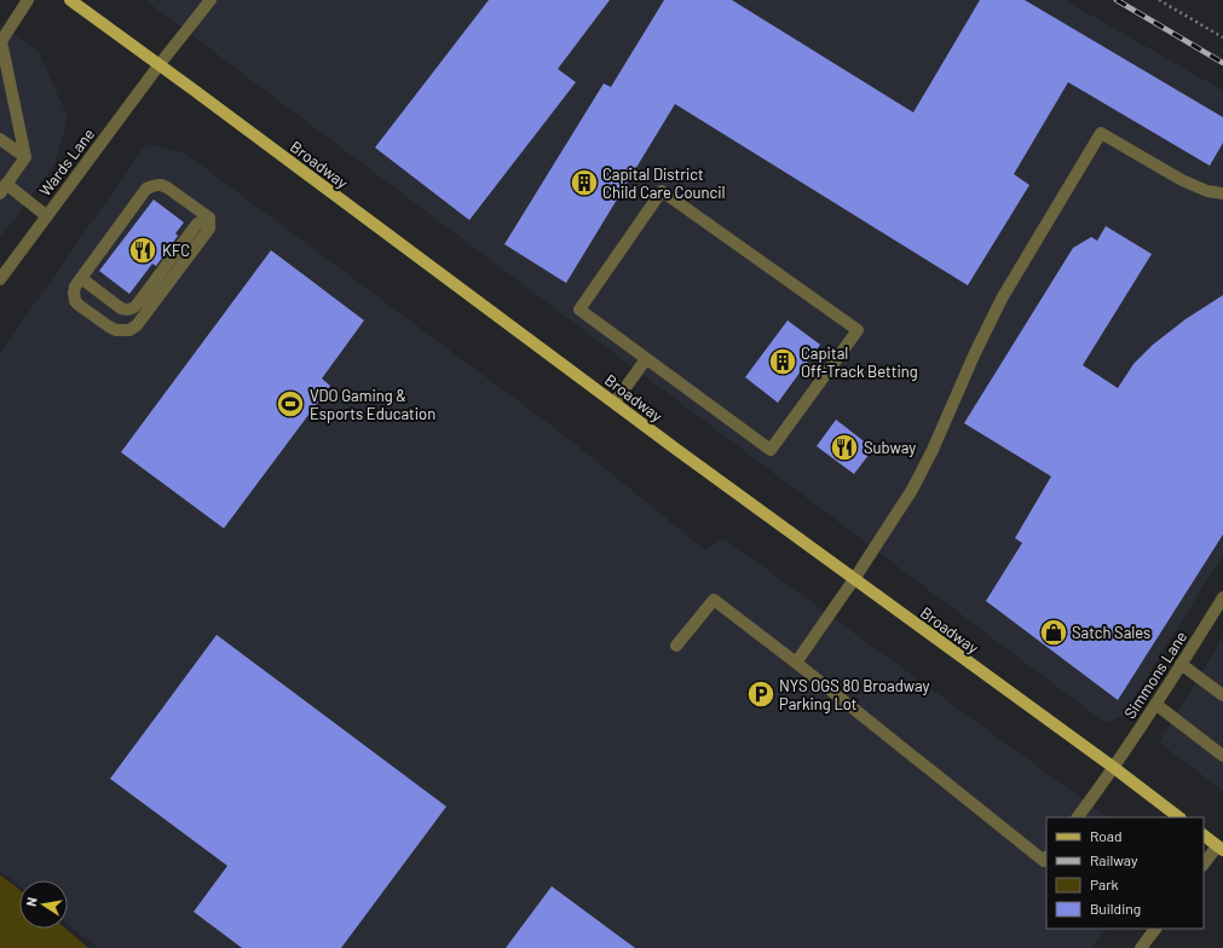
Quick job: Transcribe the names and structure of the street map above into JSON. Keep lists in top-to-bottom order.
{
  "streets": {
    "main road": ["Broadway"],
    "street": ["Wards Lane", "Simmons Lane"]
  },
  "crossings": [
    ["Wards Lane", "Broadway"],
    ["Broadway", "Simmons Lane"]
  ],
  "places": {
    "building": ["Capital District Child Care Council", "Capital Off-Track Betting"],
    "restaurant": ["KFC", "Subway"],
    "sports": ["VDO Gaming & Esports Education"],
    "shop": ["Satch Sales"],
    "parking": ["NYS OGS 80 Broadway Parking Lot"]
  },
  "legend": [
    "Road",
    "Railway",
    "Park",
    "Building"
  ],
  "north": "left"
}
